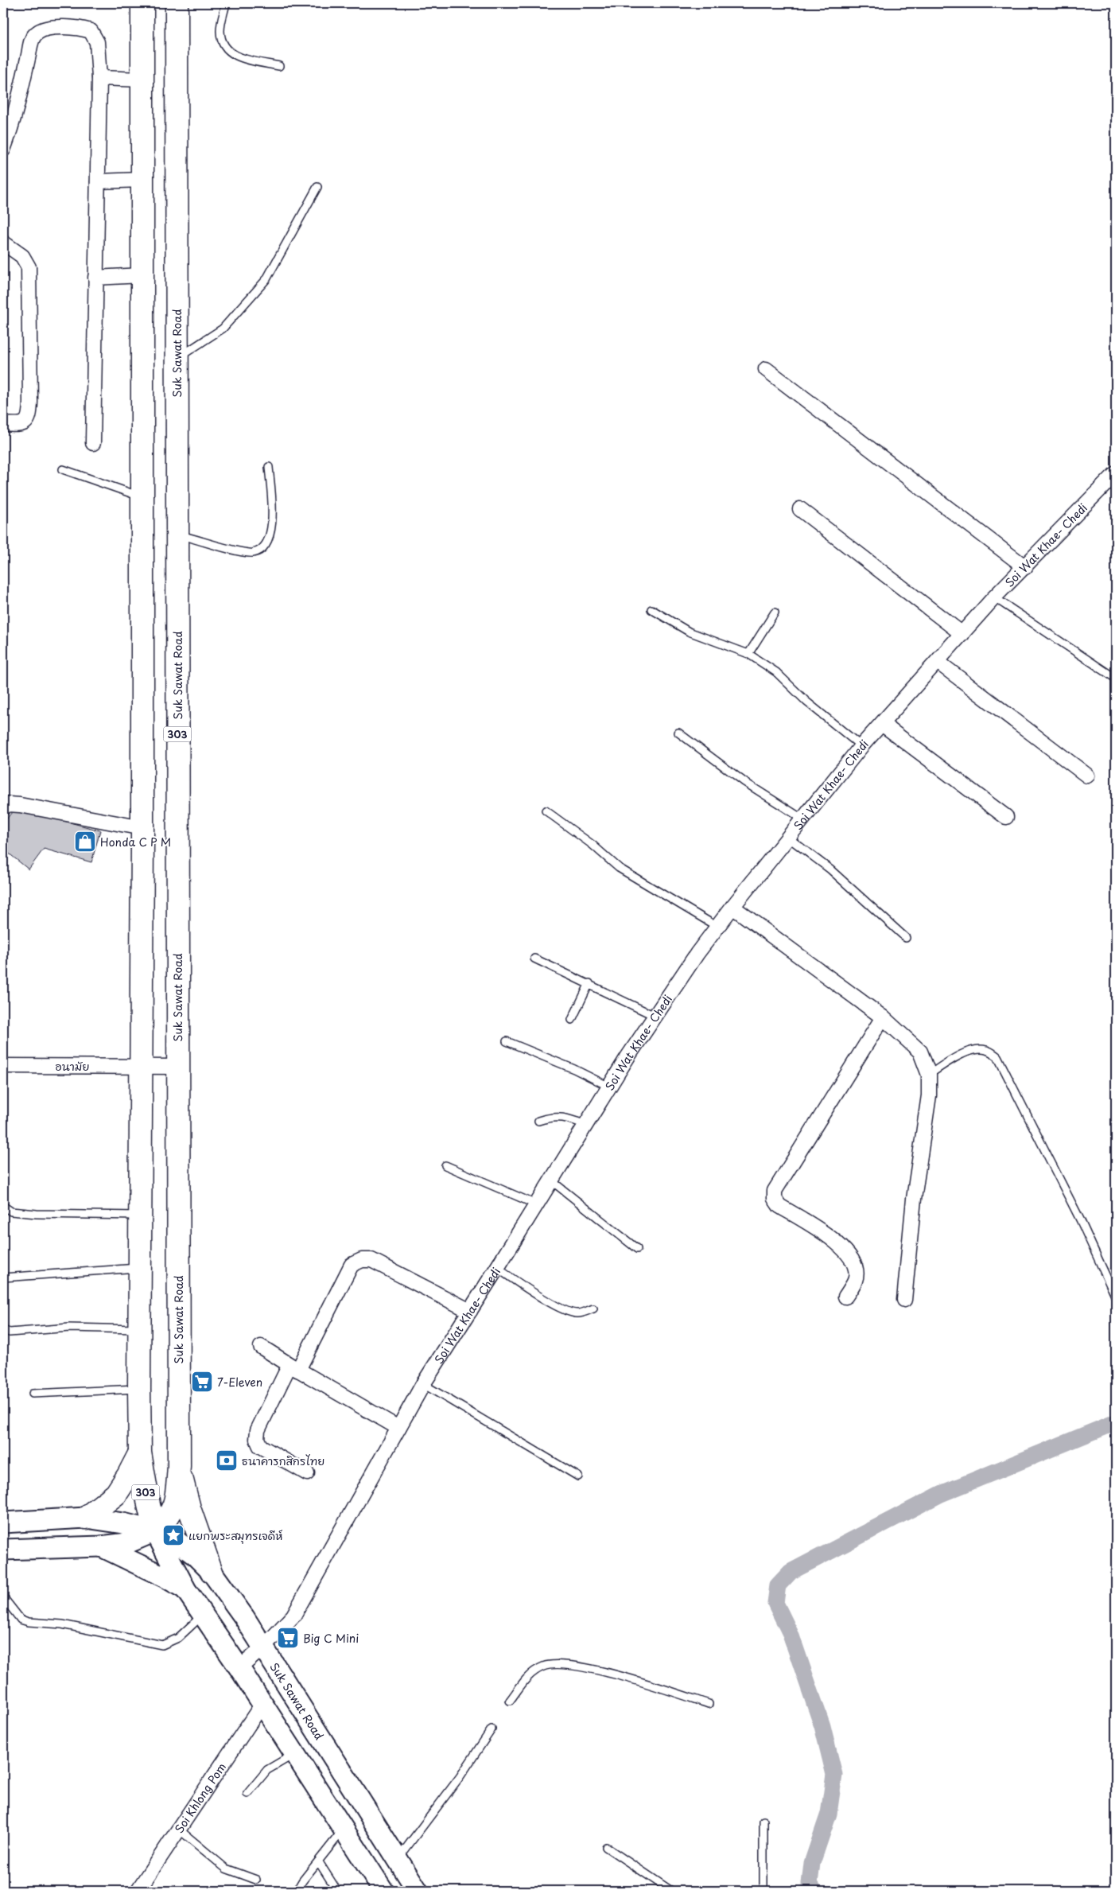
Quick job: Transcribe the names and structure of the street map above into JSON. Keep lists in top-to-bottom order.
{
  "streets": {
    "main road": ["Suk Sawat Road", "303"],
    "street": ["Soi Wat Khae- Chedi", "อนามัย", "Soi Khlong Pom"]
  },
  "crossings": [
    ["Suk Sawat Road", "Soi Wat Khae- Chedi"],
    ["Suk Sawat Road", "303"],
    ["Suk Sawat Road", "อนามัย"],
    ["303", "อนามัย"]
  ],
  "places": {
    "shop": ["Honda C P M"],
    "supermarket": ["7-Eleven", "Big C Mini"],
    "bank": ["ธนาคารกสิกรไทย"],
    "place": ["แยกพระสมุทรเจดีห์"]
  }
}
